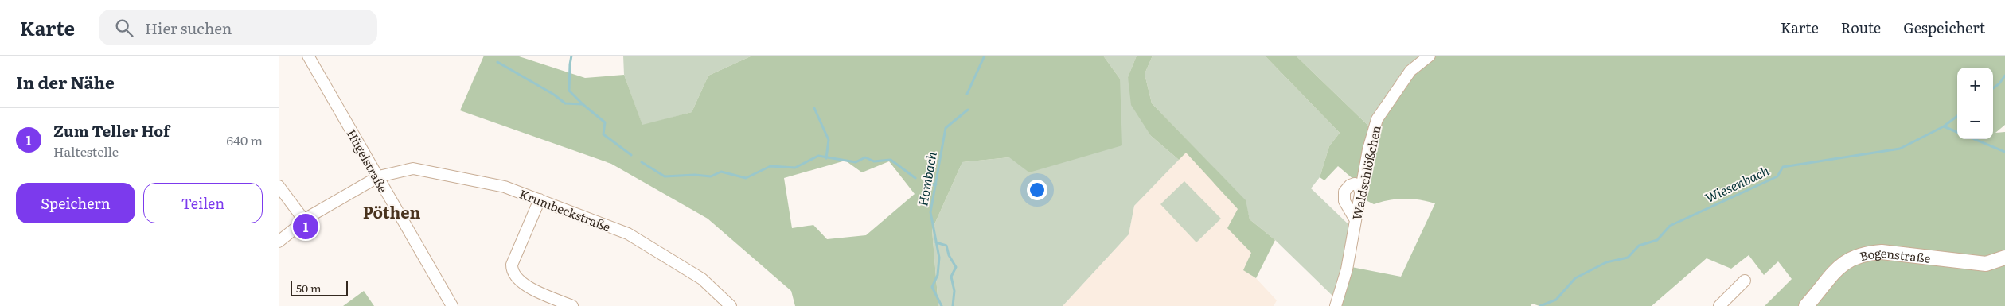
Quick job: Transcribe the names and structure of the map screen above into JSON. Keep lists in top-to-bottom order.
{
  "streets": {
    "main road": ["Bogenstraße"],
    "street": ["Hügelstraße", "Waldschlößchen", "Krumbeckstraße"]
  },
  "crossings": [
    ["Hügelstraße", "Krumbeckstraße"]
  ],
  "districts": ["Pöthen"],
  "water": ["Hombach", "Wiesenbach"],
  "scale_bar": "50 m",
  "page": {
    "header": "Karte",
    "search": "Hier suchen",
    "nav": ["Karte", "Route", "Gespeichert"],
    "heading": "In der Nähe",
    "map_buttons": ["+", "−"],
    "list": [
      {
        "mark": "1",
        "name": "Zum Teller Hof",
        "note": "Haltestelle",
        "value": "640 m"
      }
    ],
    "buttons": ["Speichern", "Teilen"],
    "pins": "1",
    "scale": "50 m"
  }
}
